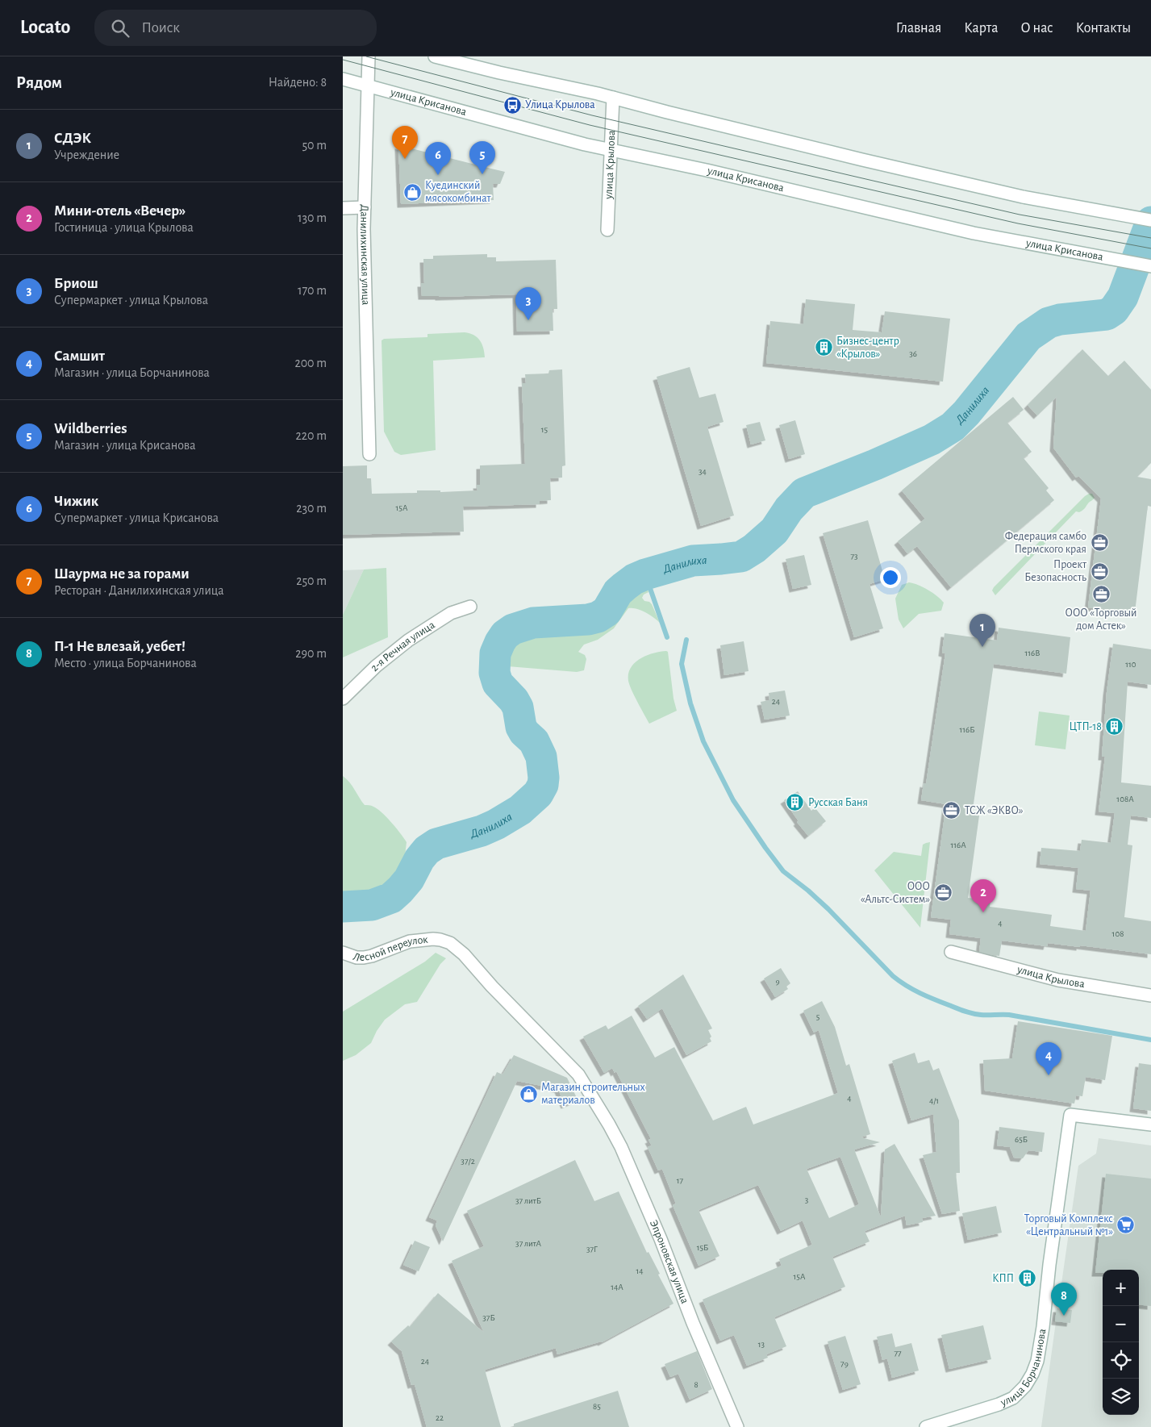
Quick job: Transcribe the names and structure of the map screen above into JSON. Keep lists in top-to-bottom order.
{
  "streets": {
    "street": [
      "улица Крисанова",
      "улица Крылова",
      "Данилихинская улица",
      "2-я Речная улица",
      "Лесной переулок",
      "Эпроновская улица",
      "улица Борчанинова"
    ]
  },
  "crossings": [
    ["улица Крисанова", "улица Крылова"],
    ["улица Крисанова", "Данилихинская улица"],
    ["Лесной переулок", "Эпроновская улица"]
  ],
  "water": ["Данилиха"],
  "places": {
    "bus stop": ["Улица Крылова"],
    "shop": ["Куединский мясокомбинат", "Магазин строительных материалов"],
    "building": [
      "Бизнес-центр «Крылов»",
      "ЦТП-18",
      "Русская Баня",
      "КПП"
    ],
    "office": [
      "Федерация самбо Пермского края",
      "Проект Безопасность",
      "ООО «Торговый дом Астек»",
      "ТСЖ «ЭКВО»",
      "ООО «Альтс-Систем»"
    ],
    "supermarket": ["Торговый Комплекс «Центральный №1»"]
  },
  "house_numbers": [
    "36",
    "15",
    "34",
    "15А",
    "73",
    "116В",
    "110",
    "24",
    "116Б",
    "108А",
    "116А",
    "4",
    "108",
    "9",
    "5",
    "4",
    "4/1",
    "65Б",
    "37/2",
    "17",
    "3",
    "37 литБ",
    "37 литА",
    "15Б",
    "37Г",
    "14",
    "15А",
    "14А",
    "37Б",
    "13",
    "77",
    "24",
    "79",
    "8",
    "85",
    "22"
  ],
  "page": {
    "header": "Locato",
    "search": "Поиск",
    "nav": [
      "Главная",
      "Карта",
      "О нас",
      "Контакты"
    ],
    "heading": ["Рядом", "Найдено: 8"],
    "list": [
      {
        "mark": "1",
        "name": "СДЭК",
        "note": "Учреждение",
        "value": "50 m"
      },
      {
        "mark": "2",
        "name": "Мини-отель «Вечер»",
        "note": "Гостиница · улица Крылова",
        "value": "130 m"
      },
      {
        "mark": "3",
        "name": "Бриош",
        "note": "Супермаркет · улица Крылова",
        "value": "170 m"
      },
      {
        "mark": "4",
        "name": "Самшит",
        "note": "Магазин · улица Борчанинова",
        "value": "200 m"
      },
      {
        "mark": "5",
        "name": "Wildberries",
        "note": "Магазин · улица Крисанова",
        "value": "220 m"
      },
      {
        "mark": "6",
        "name": "Чижик",
        "note": "Супермаркет · улица Крисанова",
        "value": "230 m"
      },
      {
        "mark": "7",
        "name": "Шаурма не за горами",
        "note": "Ресторан · Данилихинская улица",
        "value": "250 m"
      },
      {
        "mark": "8",
        "name": "П-1 Не влезай, уебет!",
        "note": "Место · улица Борчанинова",
        "value": "290 m"
      }
    ],
    "pins": [
      "7",
      "5",
      "6",
      "3",
      "1",
      "2",
      "4",
      "8"
    ],
    "map_buttons": ["+", "−"]
  }
}
